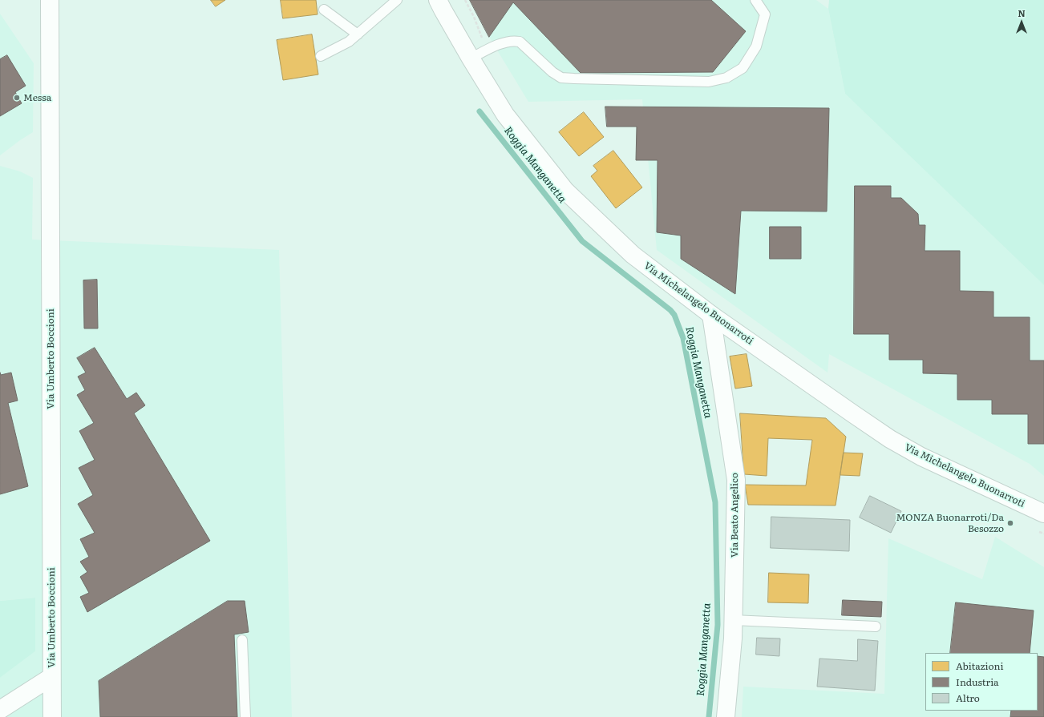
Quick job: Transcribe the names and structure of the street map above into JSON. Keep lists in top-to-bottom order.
{
  "streets": {
    "street": ["Via Michelangelo Buonarroti", "Via Umberto Boccioni", "Via Beato Angelico"]
  },
  "crossings": [
    ["Via Michelangelo Buonarroti", "Via Beato Angelico"]
  ],
  "water": ["Roggia Manganetta"],
  "places": ["Messa", "MONZA Buonarroti/Da Besozzo"],
  "legend": ["Abitazioni", "Industria", "Altro"],
  "north": "top"
}
